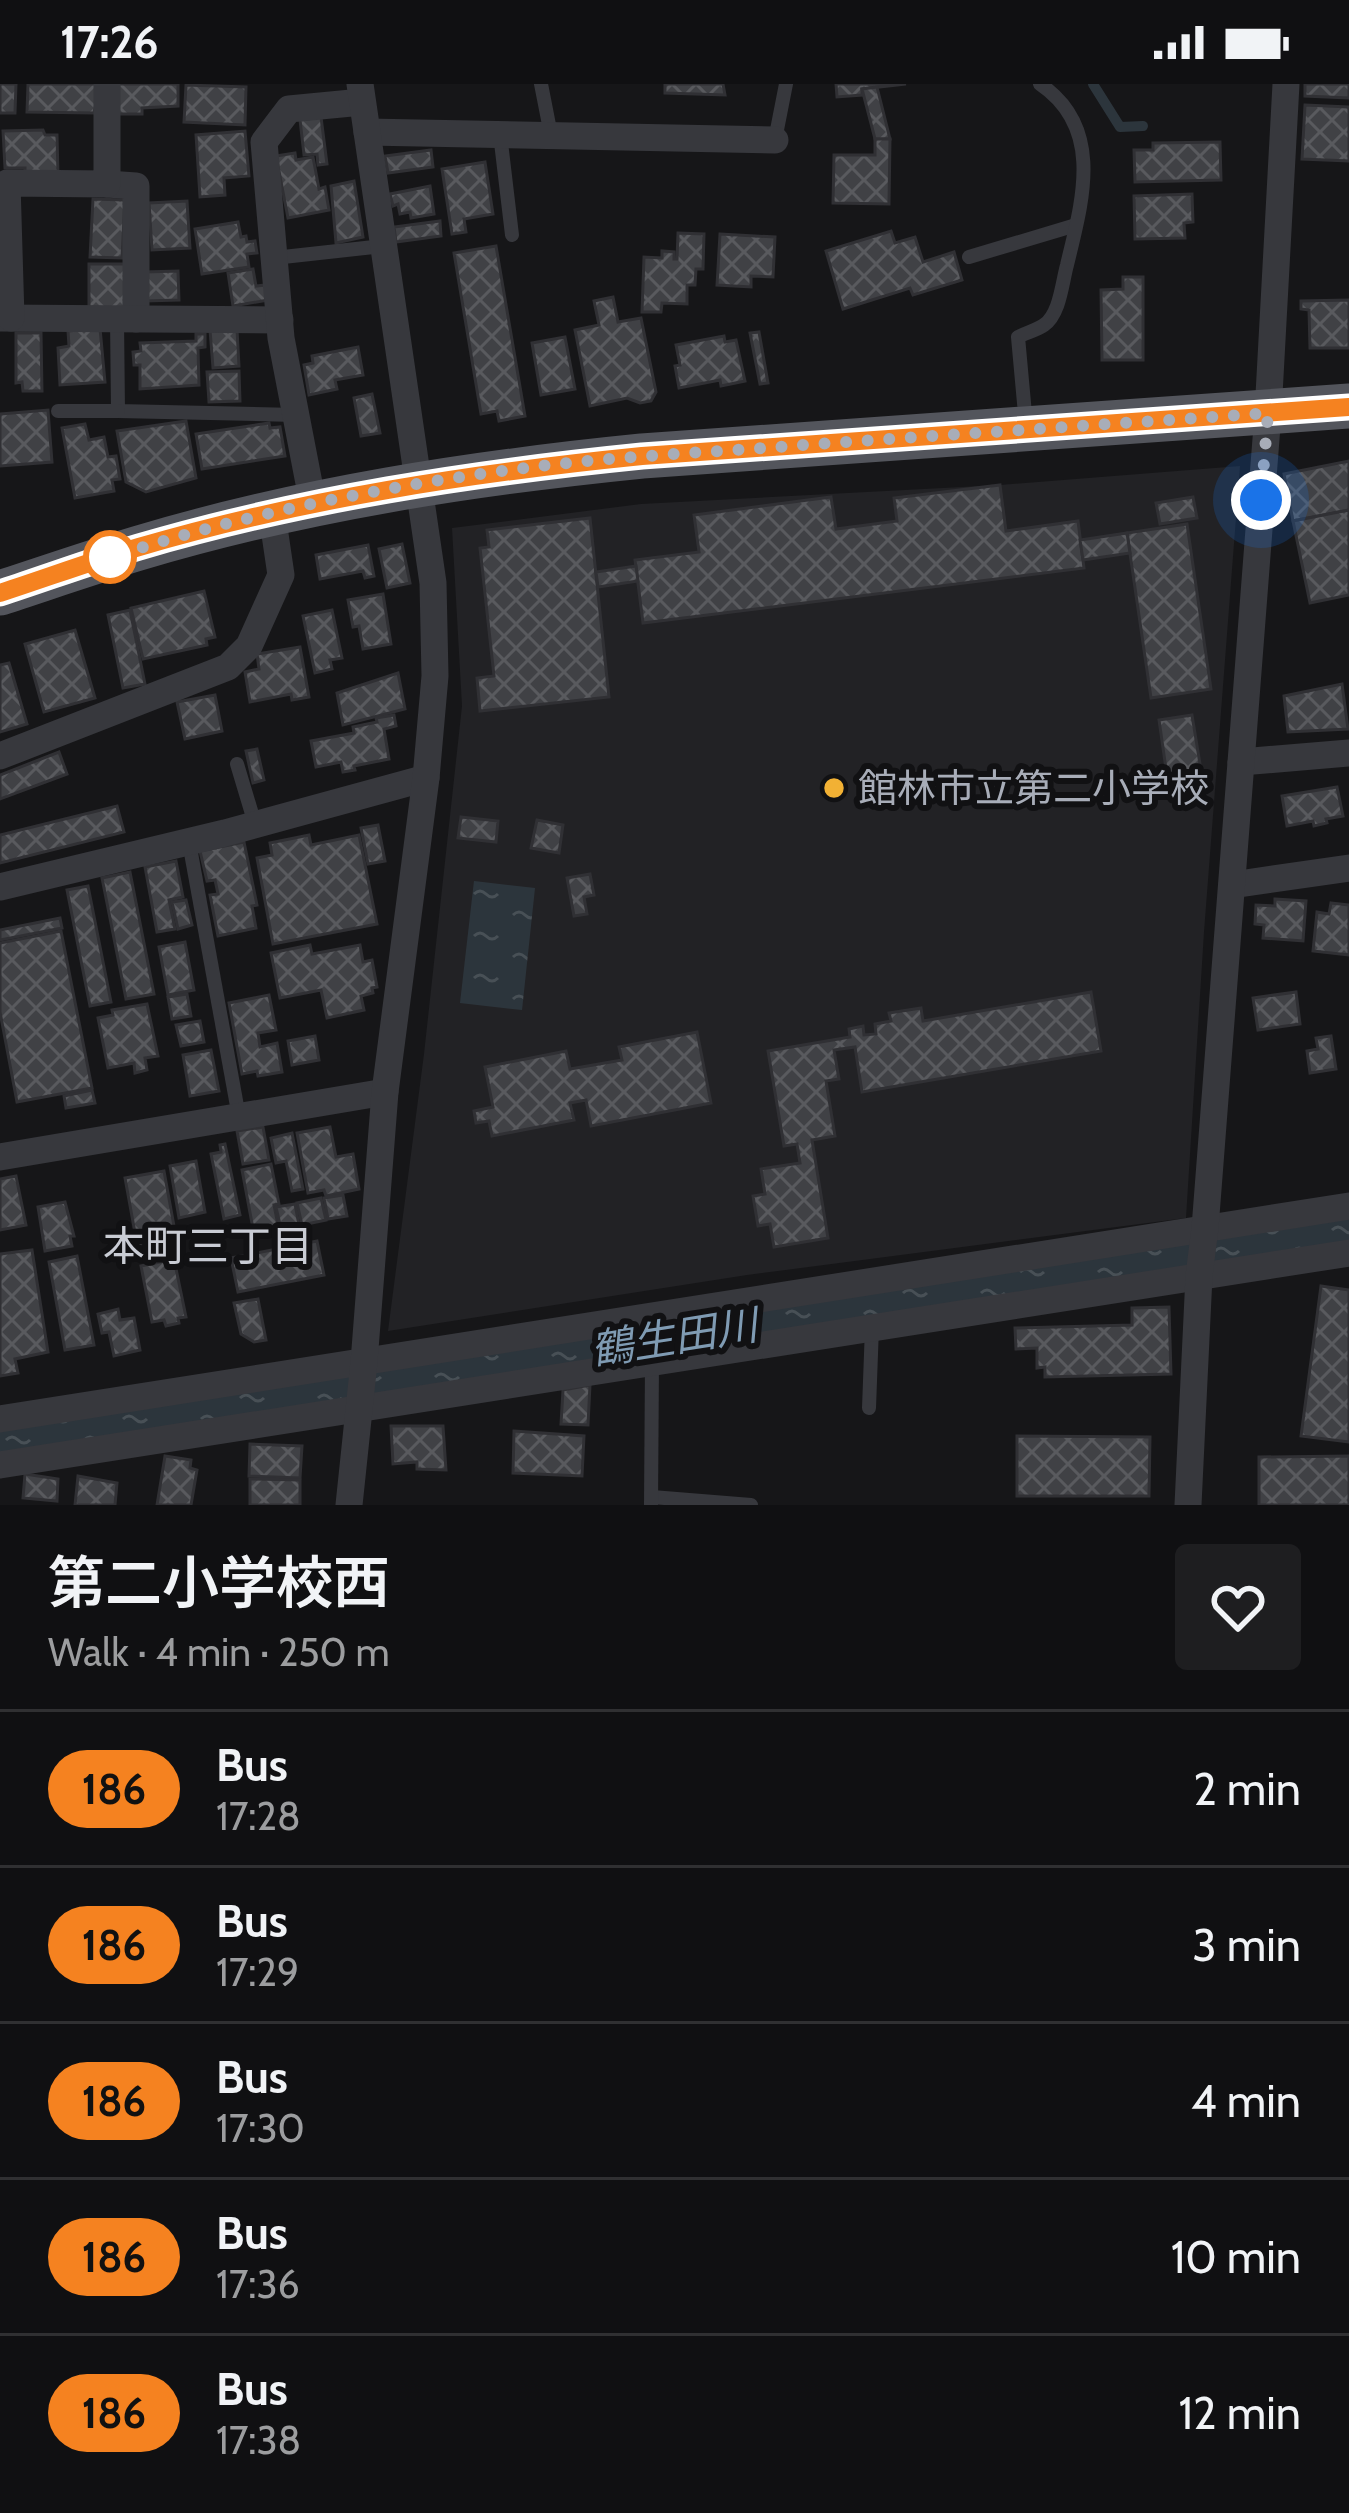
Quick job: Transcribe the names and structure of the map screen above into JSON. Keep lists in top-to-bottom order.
{
  "districts": ["本町三丁目"],
  "water": ["鶴生田川"],
  "places": ["館林市立第二小学校"],
  "lines": ["bus line 186"],
  "page": {
    "status": "17:26",
    "heading": ["第二小学校西", "Walk · 4 min · 250 m"],
    "list": [
      {
        "mark": "186",
        "name": "Bus",
        "note": "17:28",
        "value": "2 min"
      },
      {
        "mark": "186",
        "name": "Bus",
        "note": "17:29",
        "value": "3 min"
      },
      {
        "mark": "186",
        "name": "Bus",
        "note": "17:30",
        "value": "4 min"
      },
      {
        "mark": "186",
        "name": "Bus",
        "note": "17:36",
        "value": "10 min"
      },
      {
        "mark": "186",
        "name": "Bus",
        "note": "17:38",
        "value": "12 min"
      }
    ]
  }
}
